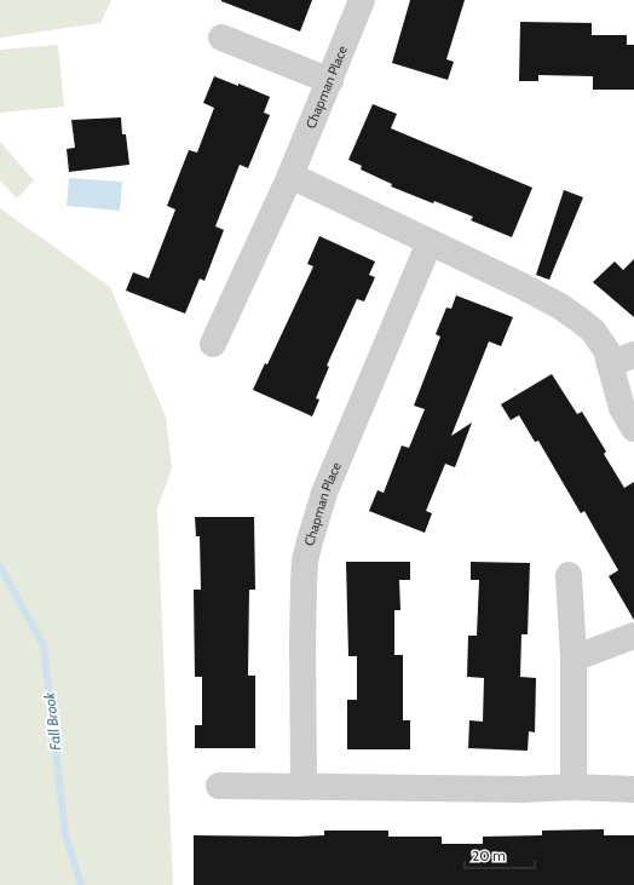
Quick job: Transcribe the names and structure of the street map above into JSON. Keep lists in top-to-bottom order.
{
  "streets": {
    "street": ["Chapman Place"]
  },
  "water": ["Fall Brook"],
  "scale_bar": "20 m"
}
